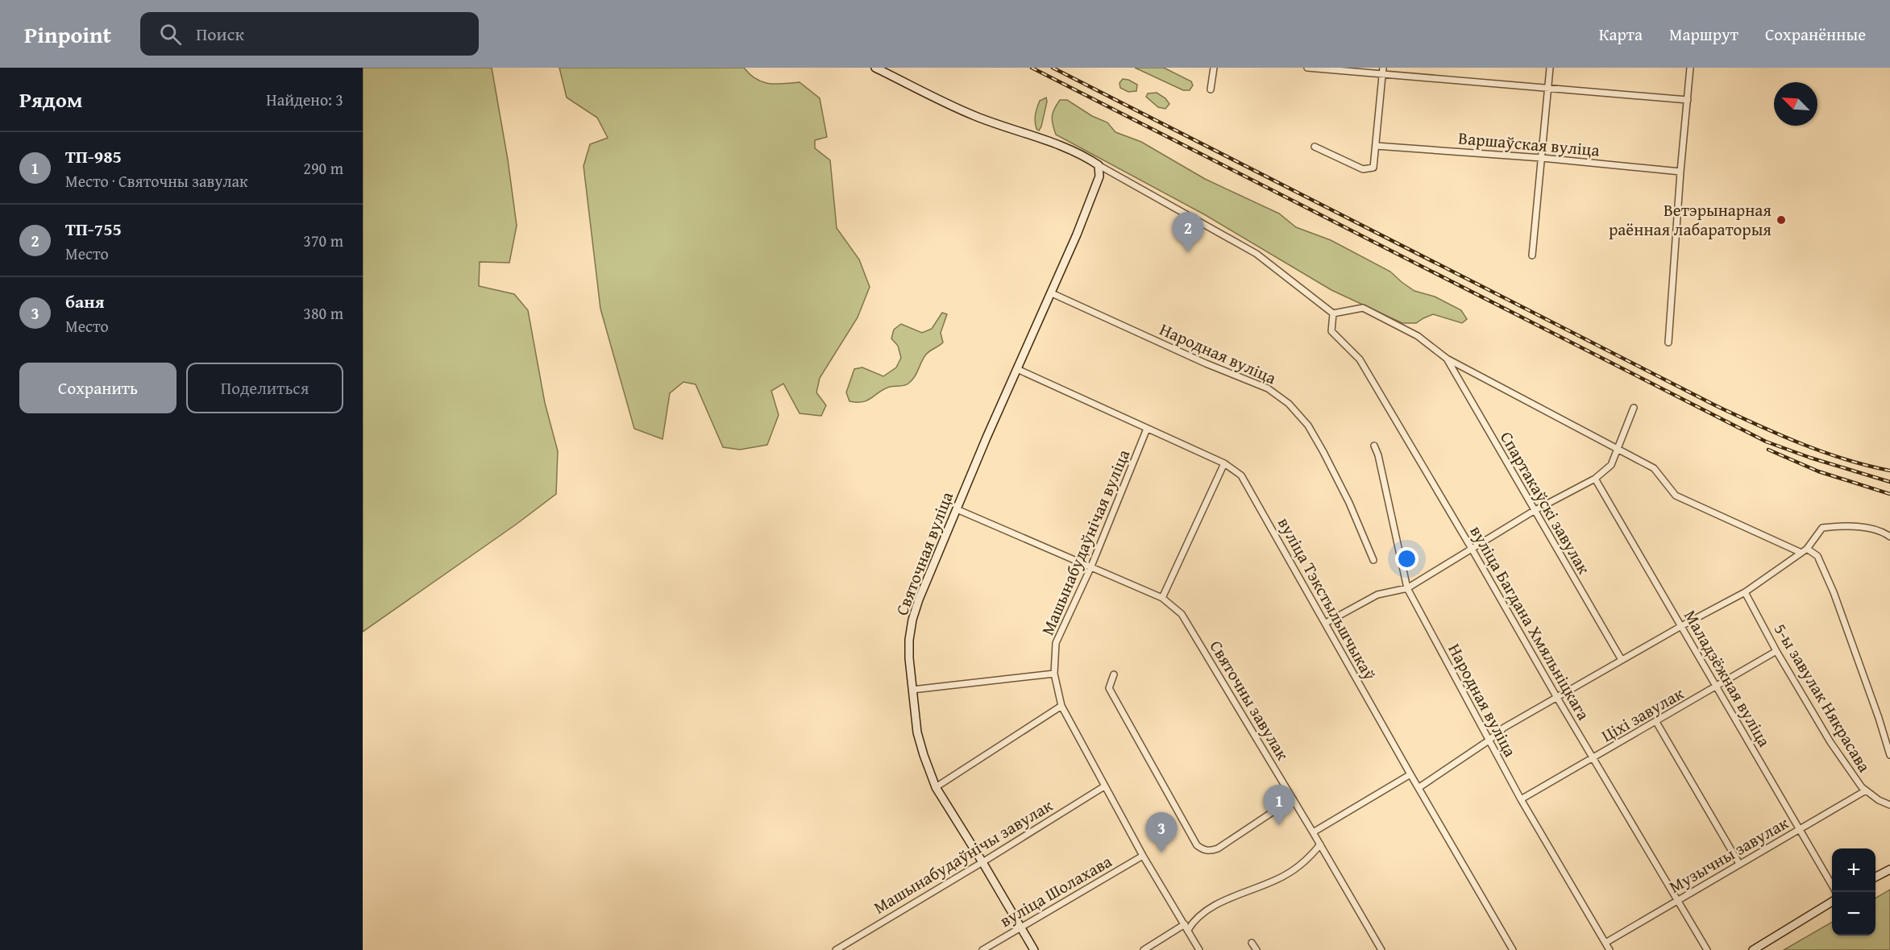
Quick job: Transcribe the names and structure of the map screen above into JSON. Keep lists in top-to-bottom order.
{
  "streets": {
    "street": [
      "Варшаўская вуліца",
      "Народная вуліца",
      "Спартакаўскі завулак",
      "Машынабудаўнічая вуліца",
      "Святочная вуліца",
      "вуліца Тэкстыльшчыкаў",
      "вуліца Багдана Хмяльніцкага",
      "Маладзёжная вуліца",
      "5-ы завулак Някрасава",
      "Святочны завулак",
      "Ціхі завулак",
      "Музычны завулак",
      "Машынабудаўнічы завулак",
      "вуліца Шолахава"
    ]
  },
  "crossings": [
    ["Народная вуліца", "Святочная вуліца"],
    ["Народная вуліца", "Ціхі завулак"],
    ["Народная вуліца", "Музычны завулак"],
    ["Машынабудаўнічая вуліца", "вуліца Тэкстыльшчыкаў"],
    ["Машынабудаўнічая вуліца", "Святочны завулак"],
    ["Машынабудаўнічая вуліца", "Машынабудаўнічы завулак"],
    ["Машынабудаўнічая вуліца", "вуліца Шолахава"],
    ["Святочная вуліца", "вуліца Тэкстыльшчыкаў"],
    ["Святочная вуліца", "Святочны завулак"],
    ["Святочная вуліца", "Машынабудаўнічы завулак"],
    ["Святочная вуліца", "вуліца Шолахава"],
    ["вуліца Багдана Хмяльніцкага", "Ціхі завулак"],
    ["вуліца Багдана Хмяльніцкага", "Музычны завулак"],
    ["Маладзёжная вуліца", "Ціхі завулак"],
    ["Маладзёжная вуліца", "Музычны завулак"],
    ["5-ы завулак Някрасава", "Ціхі завулак"],
    ["5-ы завулак Някрасава", "Музычны завулак"]
  ],
  "places": ["Ветэрынарная раённая лабараторыя"],
  "north": "top left",
  "page": {
    "header": "Pinpoint",
    "search": "Поиск",
    "nav": ["Карта", "Маршрут", "Сохранённые"],
    "heading": ["Рядом", "Найдено: 3"],
    "list": [
      {
        "mark": "1",
        "name": "ТП-985",
        "note": "Место · Святочны завулак",
        "value": "290 m"
      },
      {
        "mark": "2",
        "name": "ТП-755",
        "note": "Место",
        "value": "370 m"
      },
      {
        "mark": "3",
        "name": "баня",
        "note": "Место",
        "value": "380 m"
      }
    ],
    "pins": ["2", "1", "3"],
    "buttons": ["Сохранить", "Поделиться"],
    "map_buttons": ["+", "−"]
  }
}
